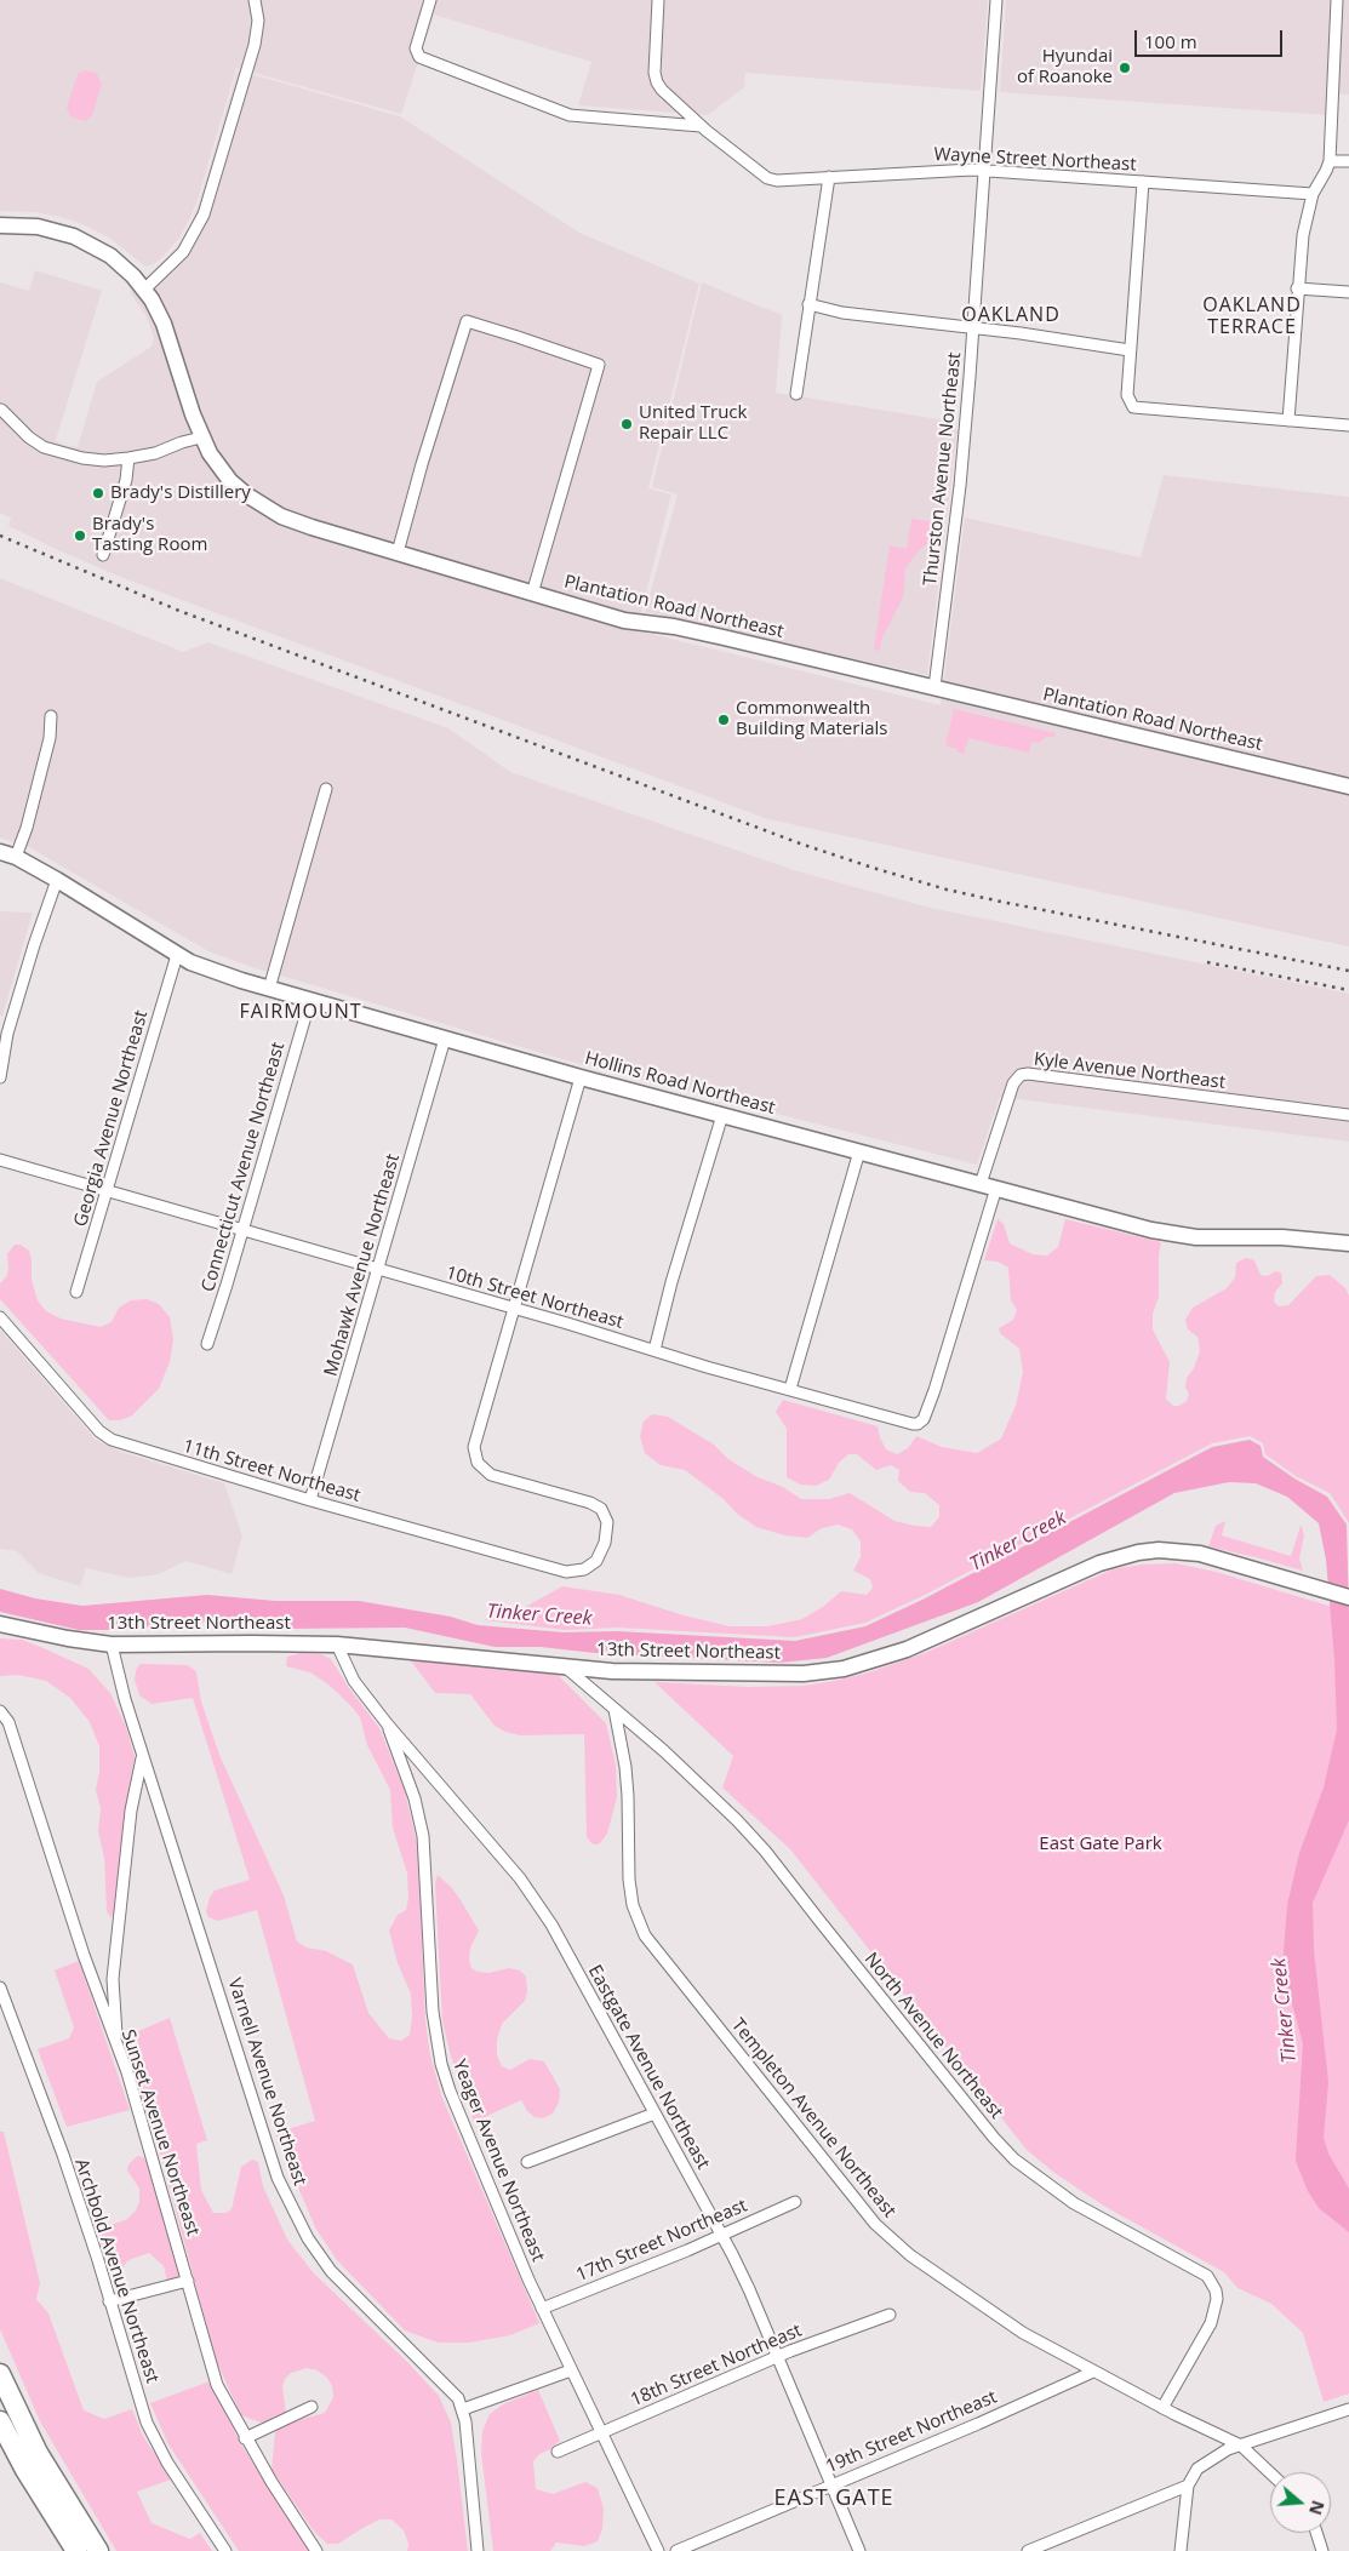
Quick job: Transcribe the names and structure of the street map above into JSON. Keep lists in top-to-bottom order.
{
  "streets": {
    "street": [
      "Wayne Street Northeast",
      "Thurston Avenue Northeast",
      "Plantation Road Northeast",
      "Kyle Avenue Northeast",
      "Hollins Road Northeast",
      "Georgia Avenue Northeast",
      "Connecticut Avenue Northeast",
      "Mohawk Avenue Northeast",
      "10th Street Northeast",
      "11th Street Northeast",
      "13th Street Northeast",
      "North Avenue Northeast",
      "Eastgate Avenue Northeast",
      "Varnell Avenue Northeast",
      "Templeton Avenue Northeast",
      "Sunset Avenue Northeast",
      "Yeager Avenue Northeast",
      "17th Street Northeast",
      "Archbold Avenue Northeast",
      "18th Street Northeast",
      "19th Street Northeast"
    ]
  },
  "crossings": [
    ["Wayne Street Northeast", "Thurston Avenue Northeast"],
    ["Thurston Avenue Northeast", "Plantation Road Northeast"],
    ["Kyle Avenue Northeast", "Hollins Road Northeast"],
    ["Kyle Avenue Northeast", "10th Street Northeast"],
    ["Hollins Road Northeast", "Georgia Avenue Northeast"],
    ["Hollins Road Northeast", "Connecticut Avenue Northeast"],
    ["Hollins Road Northeast", "Mohawk Avenue Northeast"],
    ["Georgia Avenue Northeast", "10th Street Northeast"],
    ["Connecticut Avenue Northeast", "10th Street Northeast"],
    ["Mohawk Avenue Northeast", "10th Street Northeast"],
    ["Mohawk Avenue Northeast", "11th Street Northeast"],
    ["10th Street Northeast", "11th Street Northeast"],
    ["13th Street Northeast", "North Avenue Northeast"],
    ["13th Street Northeast", "Eastgate Avenue Northeast"],
    ["13th Street Northeast", "Varnell Avenue Northeast"],
    ["North Avenue Northeast", "Templeton Avenue Northeast"],
    ["Eastgate Avenue Northeast", "Yeager Avenue Northeast"],
    ["Eastgate Avenue Northeast", "17th Street Northeast"],
    ["Eastgate Avenue Northeast", "18th Street Northeast"],
    ["Eastgate Avenue Northeast", "19th Street Northeast"],
    ["Templeton Avenue Northeast", "19th Street Northeast"],
    ["Yeager Avenue Northeast", "17th Street Northeast"],
    ["Yeager Avenue Northeast", "18th Street Northeast"]
  ],
  "districts": [
    "OAKLAND TERRACE",
    "OAKLAND",
    "FAIRMOUNT",
    "EAST GATE"
  ],
  "water": ["Tinker Creek"],
  "parks": ["East Gate Park"],
  "places": [
    "Hyundai of Roanoke",
    "United Truck Repair LLC",
    "Brady's Distillery",
    "Brady's Tasting Room",
    "Commonwealth Building Materials"
  ],
  "scale_bar": "100 m",
  "north": "right"
}
